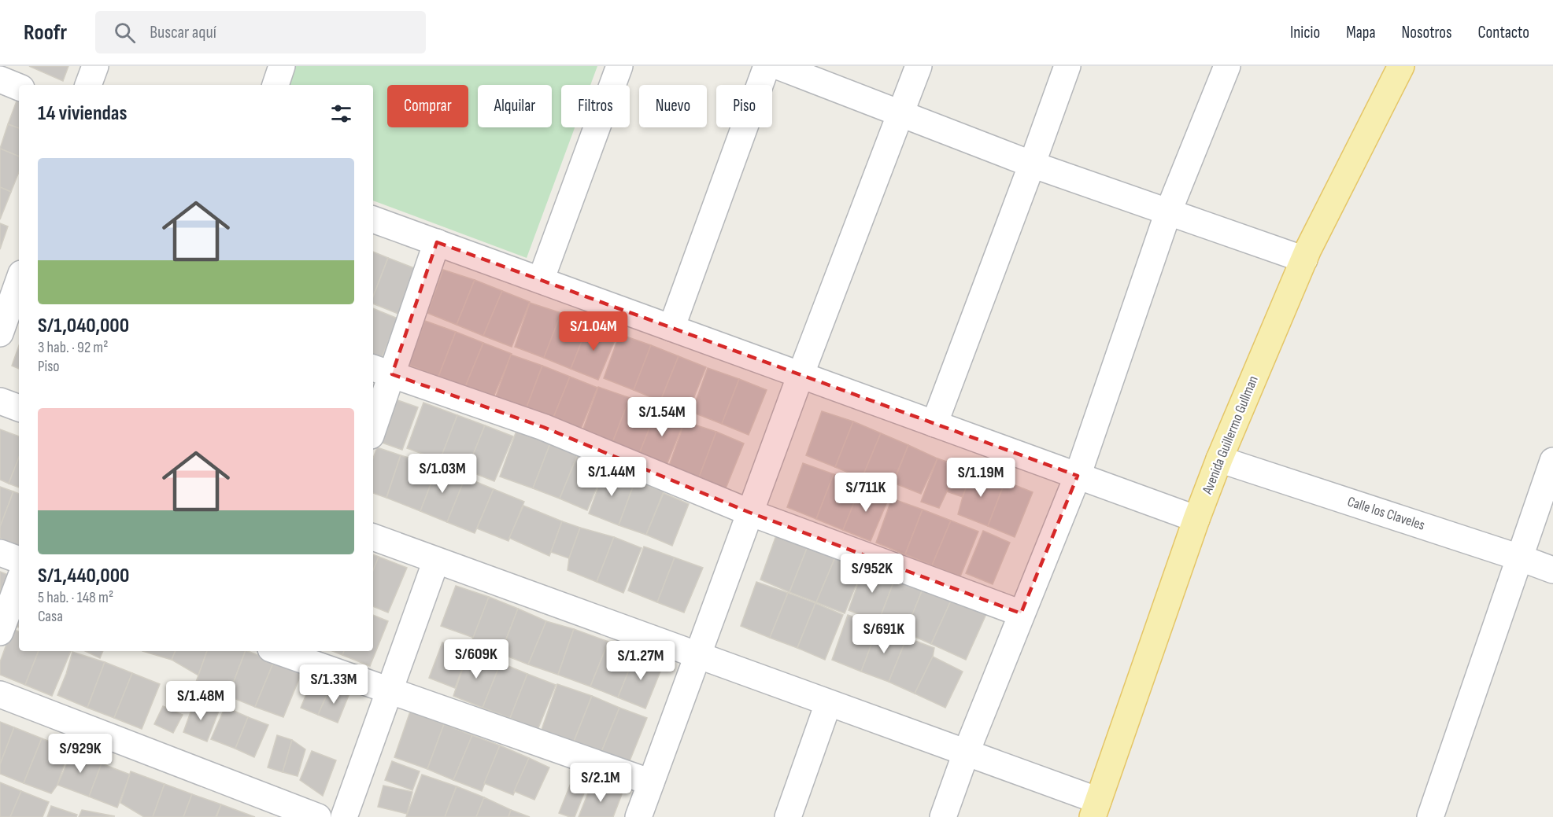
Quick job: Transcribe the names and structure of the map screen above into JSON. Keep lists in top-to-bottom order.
{
  "streets": {
    "main road": ["Avenida Guillermo Gullman"],
    "street": ["Calle los Claveles"]
  },
  "crossings": [
    ["Avenida Guillermo Gullman", "Calle los Claveles"]
  ],
  "page": {
    "header": "Roofr",
    "search": "Buscar aquí",
    "nav": [
      "Inicio",
      "Mapa",
      "Nosotros",
      "Contacto"
    ],
    "chip": [
      "Comprar",
      "Alquilar",
      "Filtros",
      "Nuevo",
      "Piso"
    ],
    "heading": "14 viviendas",
    "list": [
      {
        "name": "S/1,040,000",
        "note": "3 hab. · 92 m² · Piso"
      },
      {
        "name": "S/1,440,000",
        "note": "5 hab. · 148 m² · Casa"
      }
    ],
    "price": [
      "S/1.04M",
      "S/1.54M",
      "S/1.03M",
      "S/1.44M",
      "S/1.19M",
      "S/711K",
      "S/952K",
      "S/691K",
      "S/609K",
      "S/1.27M",
      "S/1.33M",
      "S/1.48M",
      "S/929K",
      "S/2.1M"
    ]
  }
}
